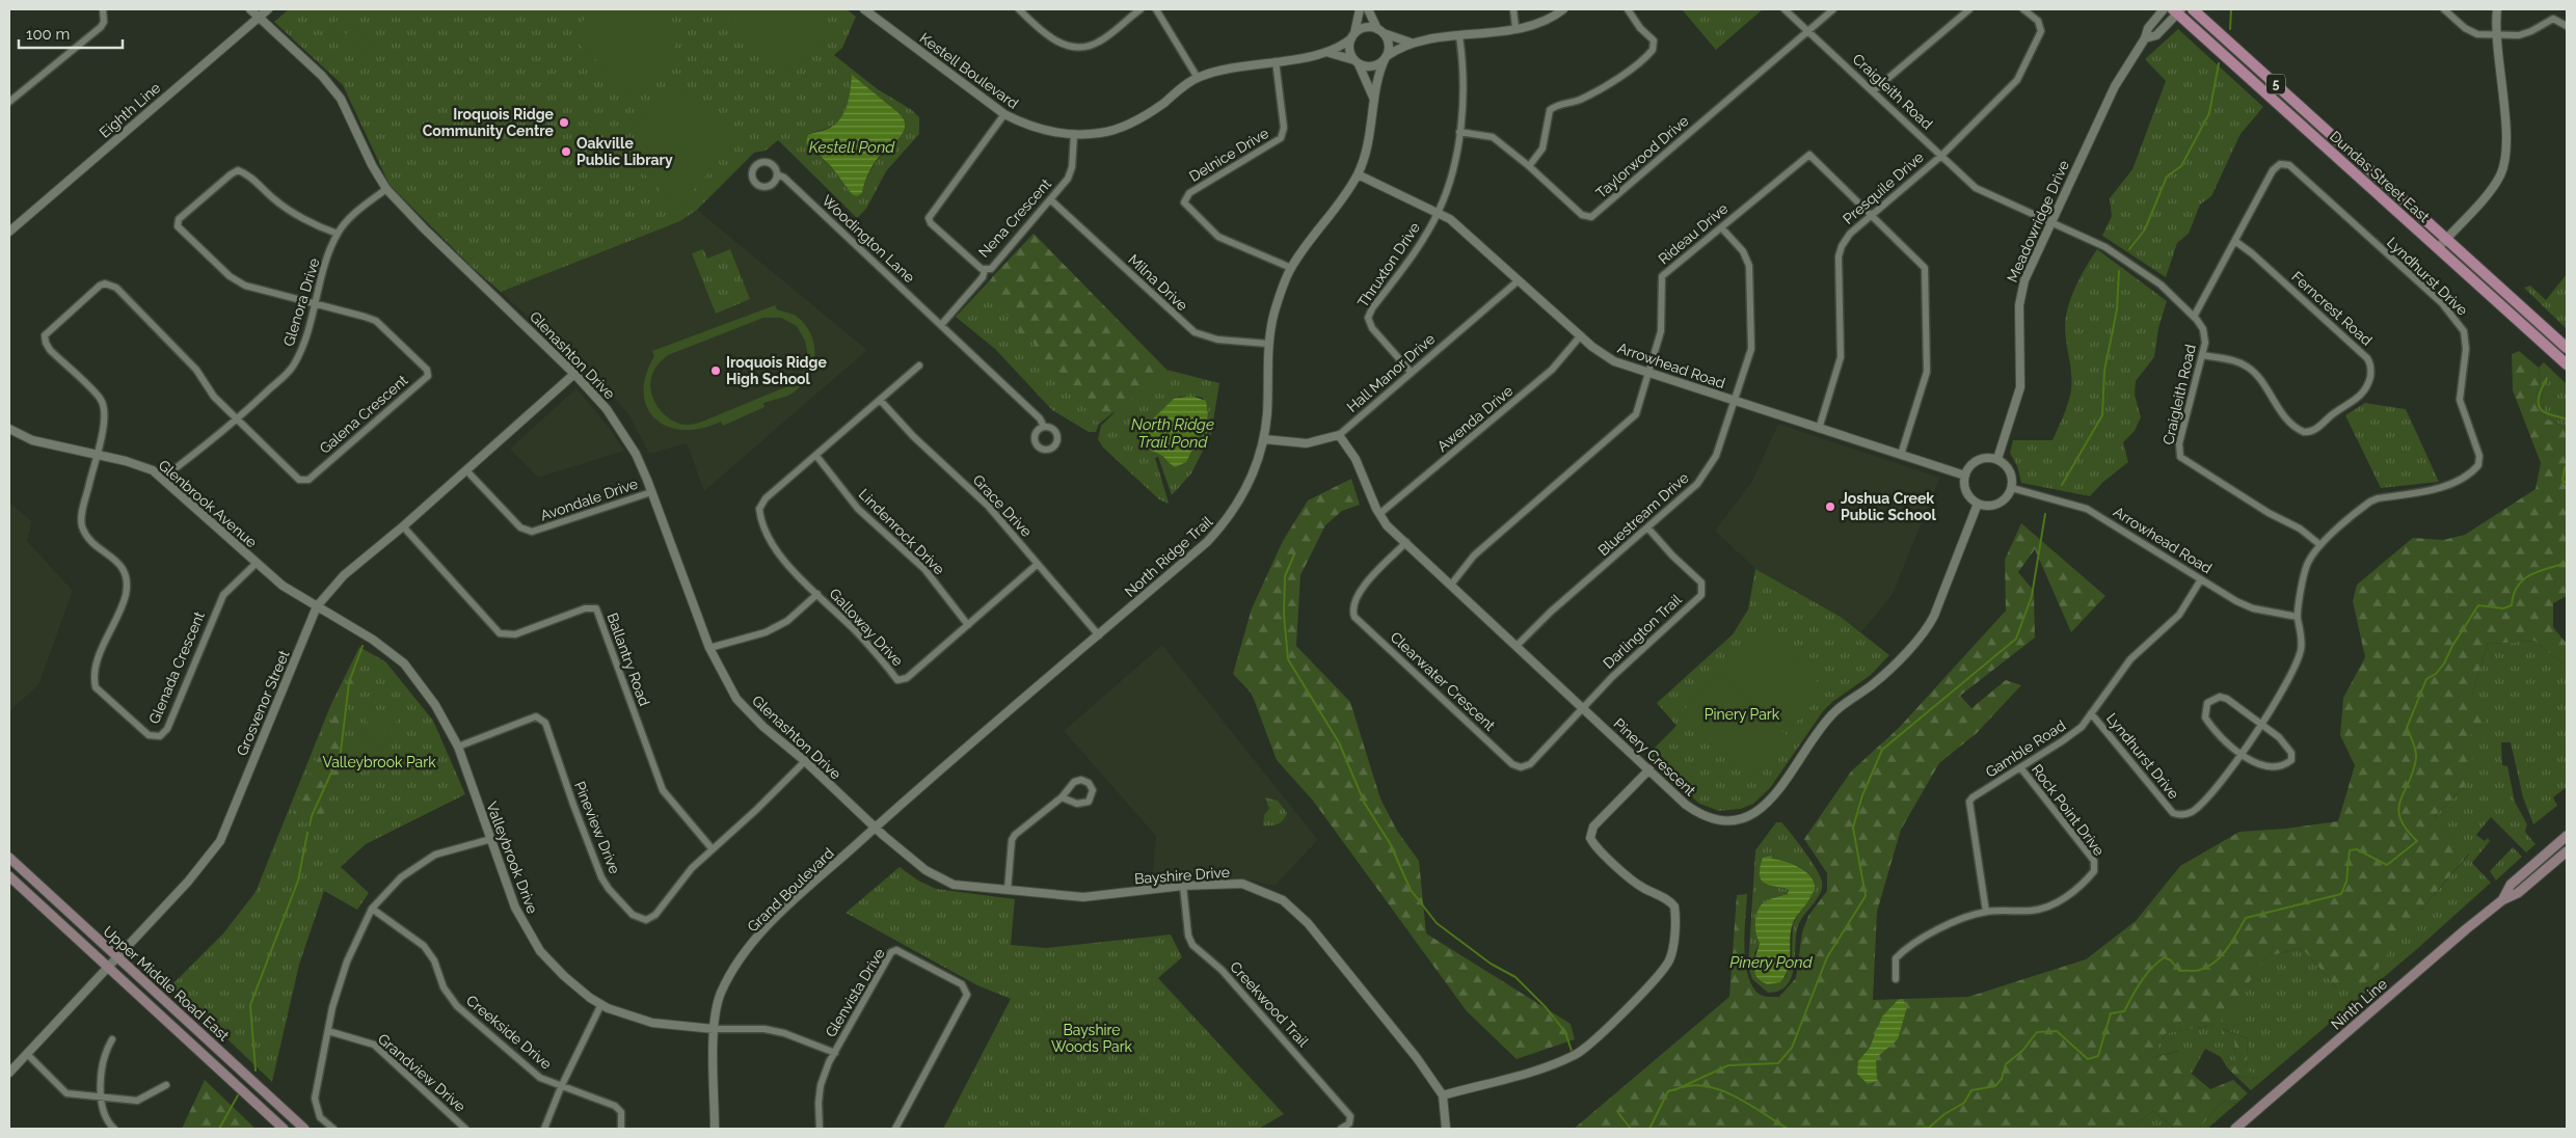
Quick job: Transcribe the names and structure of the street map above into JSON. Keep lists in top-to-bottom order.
{
  "streets": {
    "main road": [
      "5",
      "Dundas Street East",
      "Upper Middle Road East",
      "Ninth Line"
    ],
    "street": [
      "Kestell Boulevard",
      "Craigleith Road",
      "Eighth Line",
      "Delnice Drive",
      "Taylorwood Drive",
      "Presquile Drive",
      "Nena Crescent",
      "Meadowridge Drive",
      "Rideau Drive",
      "Woodington Lane",
      "Thruxton Drive",
      "Lyndhurst Drive",
      "Milna Drive",
      "Glenora Drive",
      "Ferncrest Road",
      "Glenashton Drive",
      "Arrowhead Road",
      "Hall Manor Drive",
      "Galena Crescent",
      "Awenda Drive",
      "Avondale Drive",
      "Glenbrook Avenue",
      "Grace Drive",
      "Bluestream Drive",
      "Lindenrock Drive",
      "North Ridge Trail",
      "Galloway Drive",
      "Darlington Trail",
      "Ballantry Road",
      "Glenada Crescent",
      "Clearwater Crescent",
      "Grosvenor Street",
      "Gamble Road",
      "Pinery Crescent",
      "Rock Point Drive",
      "Pineview Drive",
      "Valleybrook Drive",
      "Bayshire Drive",
      "Grand Boulevard",
      "Glenvista Drive",
      "Creekwood Trail",
      "Creekside Drive",
      "Grandview Drive"
    ]
  },
  "crossings": [
    ["Kestell Boulevard", "Delnice Drive"],
    ["Kestell Boulevard", "Nena Crescent"],
    ["Kestell Boulevard", "North Ridge Trail"],
    ["Craigleith Road", "Taylorwood Drive"],
    ["Craigleith Road", "Presquile Drive"],
    ["Craigleith Road", "Meadowridge Drive"],
    ["Craigleith Road", "Lyndhurst Drive"],
    ["Craigleith Road", "Ferncrest Road"],
    ["Eighth Line", "Glenashton Drive"],
    ["Delnice Drive", "North Ridge Trail"],
    ["Taylorwood Drive", "Thruxton Drive"],
    ["Dundas Street East", "Meadowridge Drive"],
    ["Presquile Drive", "Rideau Drive"],
    ["Presquile Drive", "Arrowhead Road"],
    ["Nena Crescent", "Milna Drive"],
    ["Meadowridge Drive", "Arrowhead Road"],
    ["Meadowridge Drive", "Pinery Crescent"],
    ["Rideau Drive", "Arrowhead Road"],
    ["Rideau Drive", "Bluestream Drive"],
    ["Rideau Drive", "Pinery Crescent"],
    ["Thruxton Drive", "Arrowhead Road"],
    ["Thruxton Drive", "Hall Manor Drive"],
    ["Lyndhurst Drive", "Ferncrest Road"],
    ["Lyndhurst Drive", "Arrowhead Road"],
    ["Lyndhurst Drive", "Gamble Road"],
    ["Milna Drive", "North Ridge Trail"],
    ["Glenora Drive", "Glenashton Drive"],
    ["Glenora Drive", "Galena Crescent"],
    ["Glenora Drive", "Glenbrook Avenue"],
    ["Glenashton Drive", "Avondale Drive"],
    ["Glenashton Drive", "North Ridge Trail"],
    ["Glenashton Drive", "Grosvenor Street"],
    ["Glenashton Drive", "Pineview Drive"],
    ["Glenashton Drive", "Bayshire Drive"],
    ["Glenashton Drive", "Grand Boulevard"],
    ["Arrowhead Road", "Hall Manor Drive"],
    ["Arrowhead Road", "Awenda Drive"],
    ["Arrowhead Road", "Bluestream Drive"],
    ["Arrowhead Road", "North Ridge Trail"],
    ["Arrowhead Road", "Gamble Road"],
    ["Arrowhead Road", "Pinery Crescent"],
    ["Hall Manor Drive", "North Ridge Trail"],
    ["Hall Manor Drive", "Pinery Crescent"],
    ["Awenda Drive", "Pinery Crescent"],
    ["Avondale Drive", "Grosvenor Street"],
    ["Glenbrook Avenue", "Glenada Crescent"],
    ["Glenbrook Avenue", "Grosvenor Street"],
    ["Glenbrook Avenue", "Valleybrook Drive"],
    ["Grace Drive", "North Ridge Trail"],
    ["Grace Drive", "Galloway Drive"],
    ["Bluestream Drive", "Darlington Trail"],
    ["Bluestream Drive", "Pinery Crescent"],
    ["Lindenrock Drive", "Galloway Drive"],
    ["North Ridge Trail", "Bayshire Drive"],
    ["North Ridge Trail", "Grand Boulevard"],
    ["Darlington Trail", "Clearwater Crescent"],
    ["Darlington Trail", "Pinery Crescent"],
    ["Ballantry Road", "Grosvenor Street"],
    ["Ballantry Road", "Pineview Drive"],
    ["Clearwater Crescent", "Pinery Crescent"],
    ["Grosvenor Street", "Valleybrook Drive"],
    ["Grosvenor Street", "Upper Middle Road East"],
    ["Gamble Road", "Rock Point Drive"],
    ["Pineview Drive", "Valleybrook Drive"],
    ["Valleybrook Drive", "Grand Boulevard"],
    ["Valleybrook Drive", "Glenvista Drive"],
    ["Bayshire Drive", "Grand Boulevard"],
    ["Bayshire Drive", "Creekwood Trail"]
  ],
  "water": ["Kestell Pond", "North Ridge Trail Pond", "Pinery Pond"],
  "parks": ["Pinery Park", "Valleybrook Park", "Bayshire Woods Park"],
  "places": [
    "Iroquois Ridge Community Centre",
    "Oakville Public Library",
    "Iroquois Ridge High School",
    "Joshua Creek Public School"
  ],
  "scale_bar": "100 m"
}
